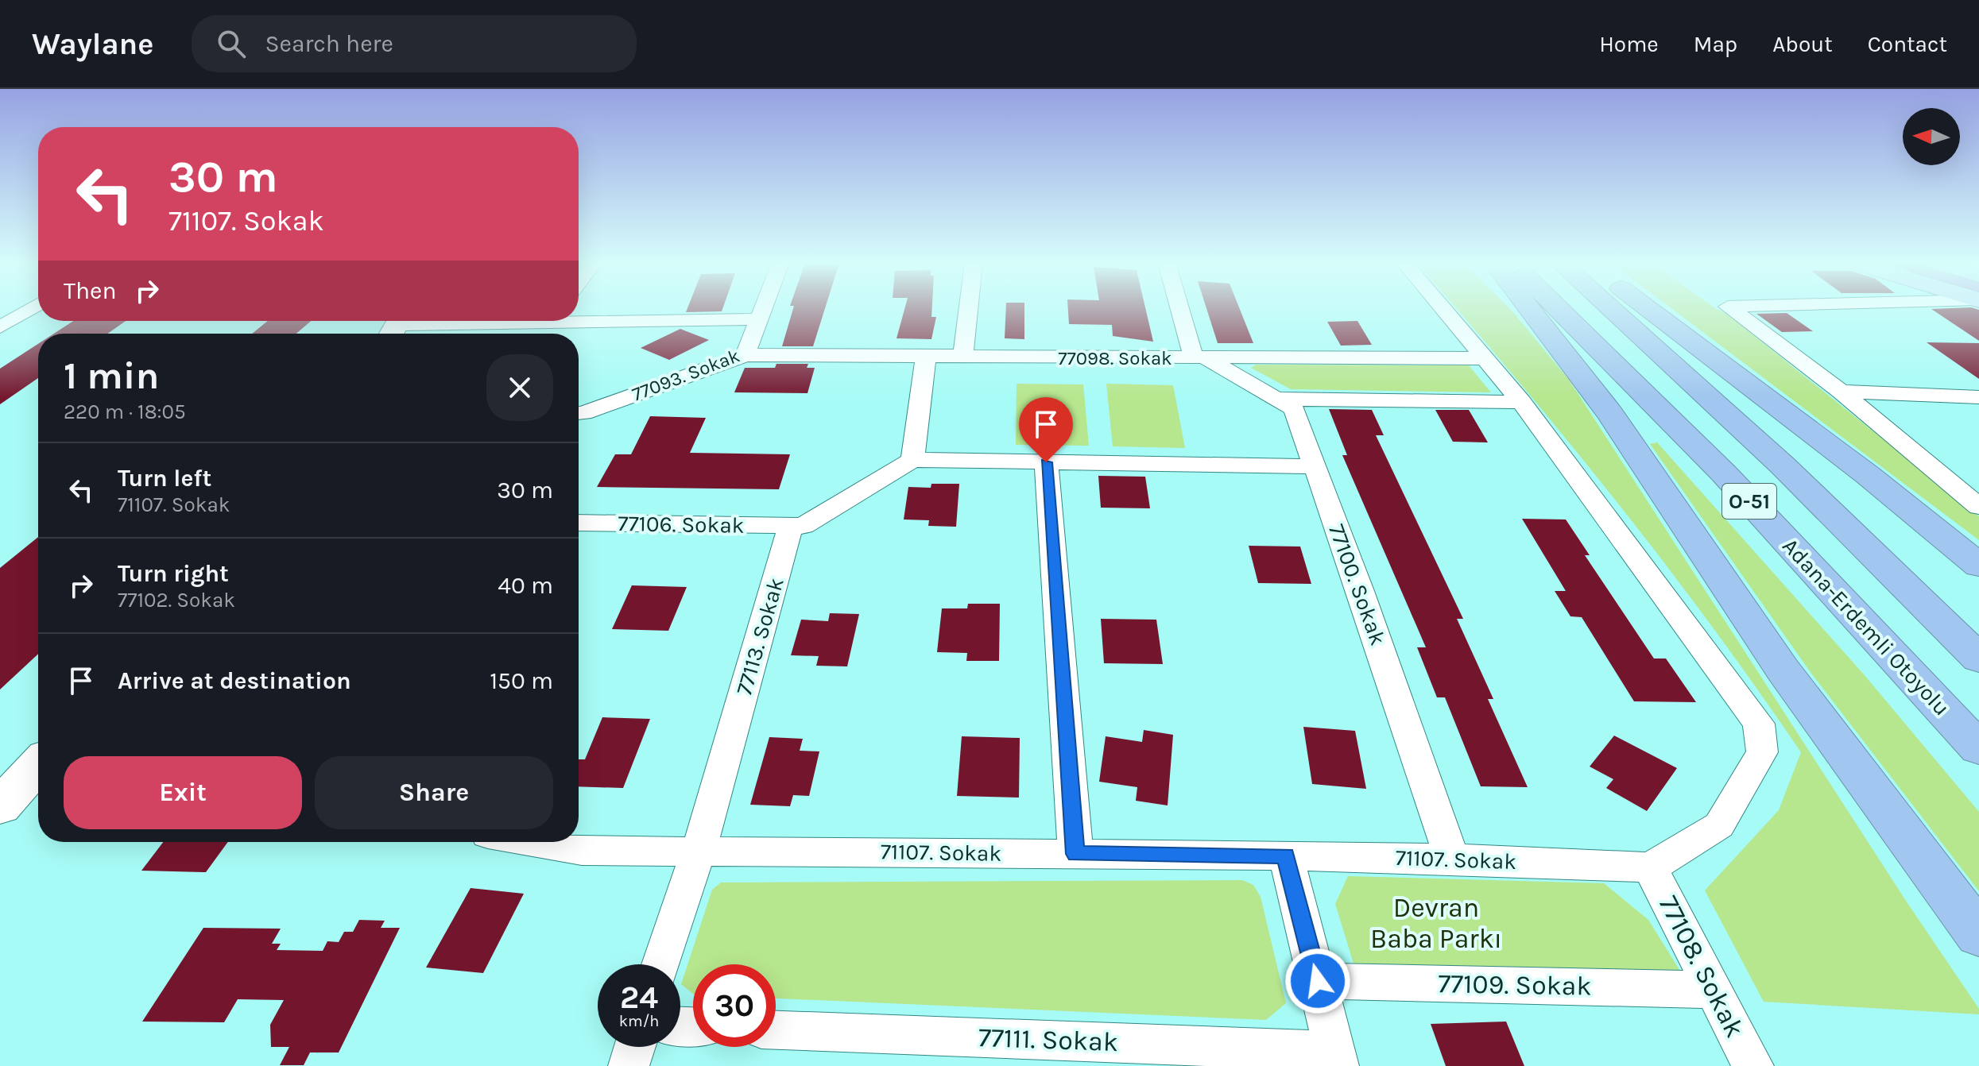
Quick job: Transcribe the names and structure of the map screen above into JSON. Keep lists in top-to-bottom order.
{
  "streets": {
    "highway": ["O-51", "Adana-Erdemli Otoyolu"],
    "street": [
      "77098. Sokak",
      "77093. Sokak",
      "77106. Sokak",
      "77100. Sokak",
      "77113. Sokak",
      "71107. Sokak",
      "77108. Sokak",
      "77109. Sokak",
      "77111. Sokak"
    ]
  },
  "crossings": [
    ["77098. Sokak", "77093. Sokak"],
    ["77098. Sokak", "77100. Sokak"],
    ["77106. Sokak", "77113. Sokak"],
    ["77100. Sokak", "71107. Sokak"],
    ["77113. Sokak", "71107. Sokak"],
    ["71107. Sokak", "77108. Sokak"],
    ["77108. Sokak", "77109. Sokak"]
  ],
  "parks": ["Devran Baba Parkı"],
  "north": "left",
  "page": {
    "header": "Waylane",
    "search": "Search here",
    "nav": [
      "Home",
      "Map",
      "About",
      "Contact"
    ],
    "turn": ["30 m", "71107. Sokak"],
    "then": "Then",
    "heading": ["1 min", "220 m · 18:05"],
    "list": [
      {
        "name": "Turn left",
        "note": "71107. Sokak",
        "value": "30 m"
      },
      {
        "name": "Turn right",
        "note": "77102. Sokak",
        "value": "40 m"
      },
      {
        "name": "Arrive at destination",
        "value": "150 m"
      }
    ],
    "buttons": ["Exit", "Share"],
    "speed": "24 km/h",
    "limit": "30"
  }
}
